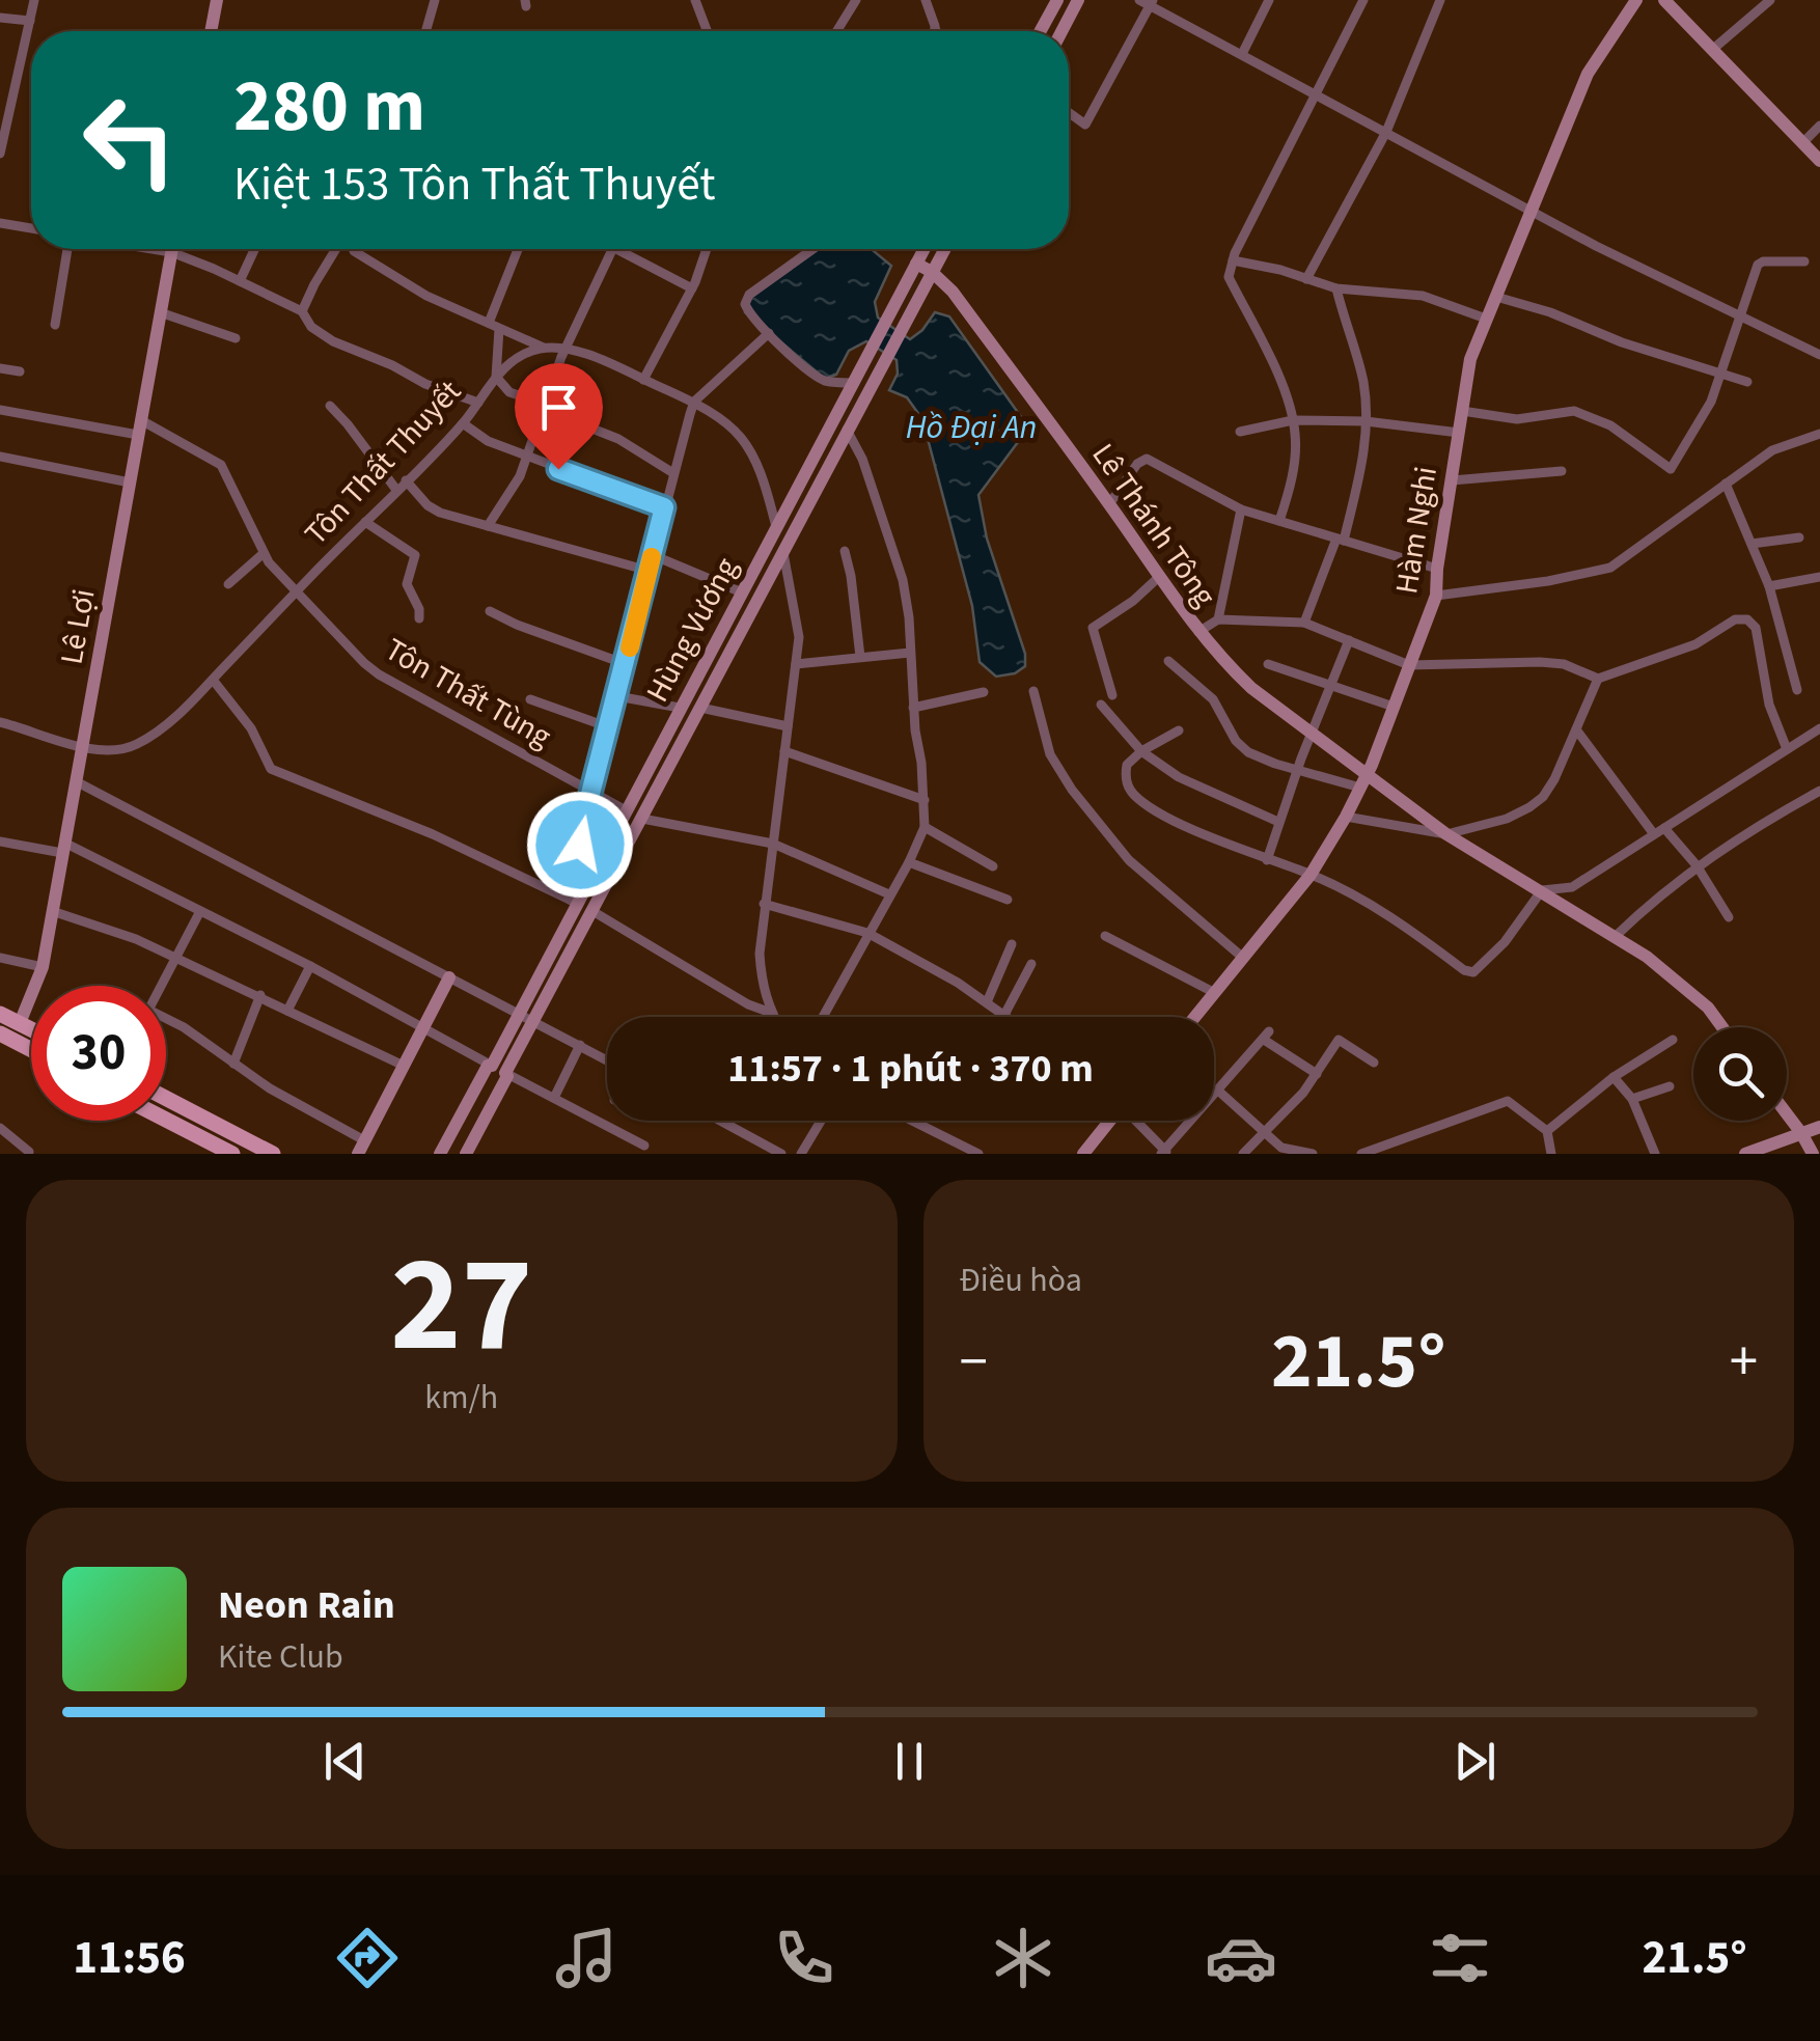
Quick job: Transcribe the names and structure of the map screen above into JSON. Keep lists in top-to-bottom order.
{
  "streets": {
    "street": [
      "Tôn Thất Thuyết",
      "Lê Thánh Tông",
      "Hàm Nghi",
      "Lê Lợi",
      "Hùng Vương",
      "Tôn Thất Tùng"
    ]
  },
  "crossings": [
    ["Tôn Thất Thuyết", "Lê Lợi"],
    ["Tôn Thất Thuyết", "Tôn Thất Tùng"],
    ["Lê Thánh Tông", "Hàm Nghi"],
    ["Lê Thánh Tông", "Hùng Vương"],
    ["Lê Lợi", "Tôn Thất Tùng"],
    ["Hùng Vương", "Tôn Thất Tùng"]
  ],
  "water": ["Hồ Đại An"],
  "page": {
    "turn": ["280 m", "Kiệt 153 Tôn Thất Thuyết"],
    "limit": "30",
    "trip": "11:57 · 1 phút · 370 m",
    "tile": [
      ["27", "km/h"],
      "Điều hòa"
    ],
    "heat": ["−", "21.5°", "+"],
    "song": ["Neon Rain", "Kite Club"],
    "tabs": ["11:56", "21.5°"]
  }
}
